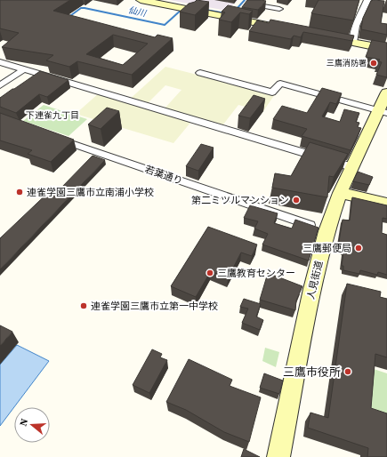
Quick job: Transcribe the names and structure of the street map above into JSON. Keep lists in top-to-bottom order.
{
  "streets": {
    "main road": ["人見街道"],
    "street": ["若葉通り"]
  },
  "crossings": [
    ["若葉通り", "人見街道"]
  ],
  "districts": ["下連雀九丁目"],
  "water": ["仙川"],
  "places": [
    "三鷹消防署",
    "連雀学園三鷹市立南浦小学校",
    "第二ミツルマンション",
    "三鷹郵便局",
    "三鷹教育センター",
    "連雀学園三鷹市立第一中学校",
    "三鷹市役所"
  ],
  "north": "left"
}
